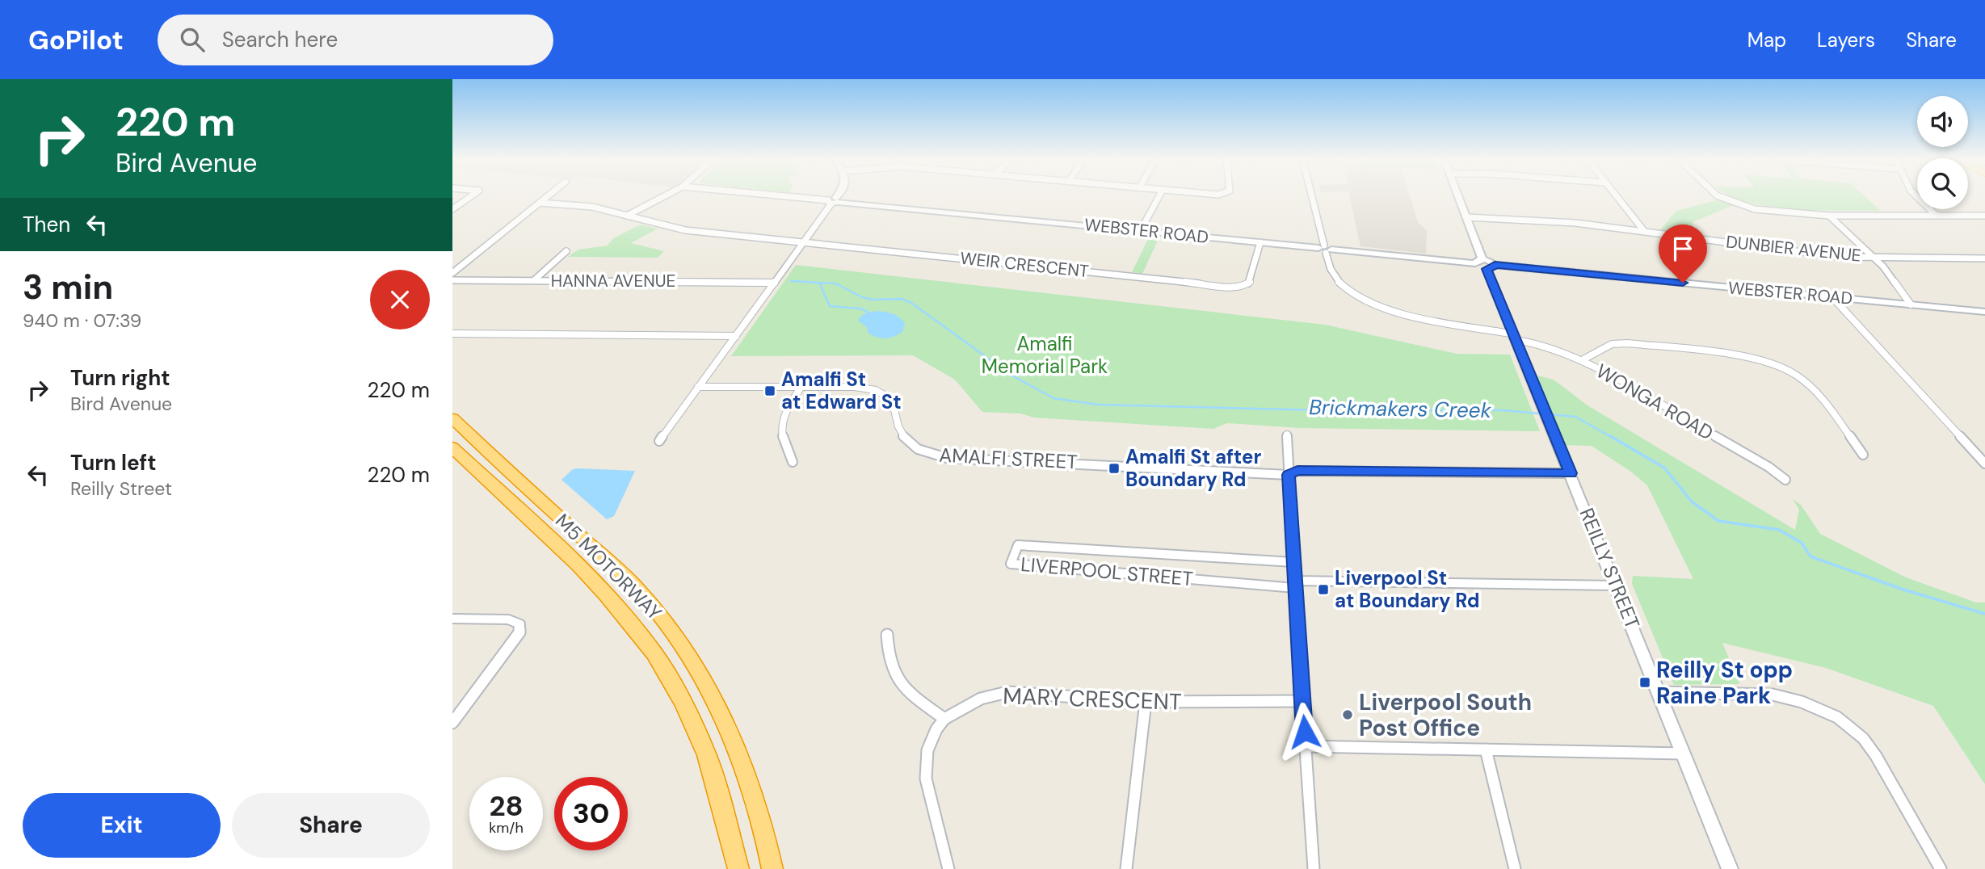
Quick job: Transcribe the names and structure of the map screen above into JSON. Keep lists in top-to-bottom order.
{
  "streets": {
    "highway": ["M5 MOTORWAY"],
    "street": [
      "WEBSTER ROAD",
      "DUNBIER AVENUE",
      "WEIR CRESCENT",
      "HANNA AVENUE",
      "WONGA ROAD",
      "AMALFI STREET",
      "REILLY STREET",
      "LIVERPOOL STREET",
      "MARY CRESCENT"
    ]
  },
  "crossings": [
    ["WEBSTER ROAD", "WONGA ROAD"],
    ["WEBSTER ROAD", "REILLY STREET"],
    ["DUNBIER AVENUE", "REILLY STREET"],
    ["WONGA ROAD", "REILLY STREET"],
    ["AMALFI STREET", "REILLY STREET"],
    ["REILLY STREET", "LIVERPOOL STREET"]
  ],
  "water": ["Brickmakers Creek"],
  "parks": ["Amalfi Memorial Park"],
  "places": {
    "transit": [
      "Amalfi St at Edward St",
      "Amalfi St after Boundary Rd",
      "Liverpool St at Boundary Rd",
      "Reilly St opp Raine Park"
    ],
    "other": ["Liverpool South Post Office"]
  },
  "page": {
    "header": "GoPilot",
    "search": "Search here",
    "nav": ["Map", "Layers", "Share"],
    "turn": ["220 m", "Bird Avenue"],
    "then": "Then",
    "heading": ["3 min", "940 m · 07:39"],
    "list": [
      {
        "name": "Turn right",
        "note": "Bird Avenue",
        "value": "220 m"
      },
      {
        "name": "Turn left",
        "note": "Reilly Street",
        "value": "220 m"
      }
    ],
    "speed": "28 km/h",
    "limit": "30",
    "buttons": ["Exit", "Share"]
  }
}
